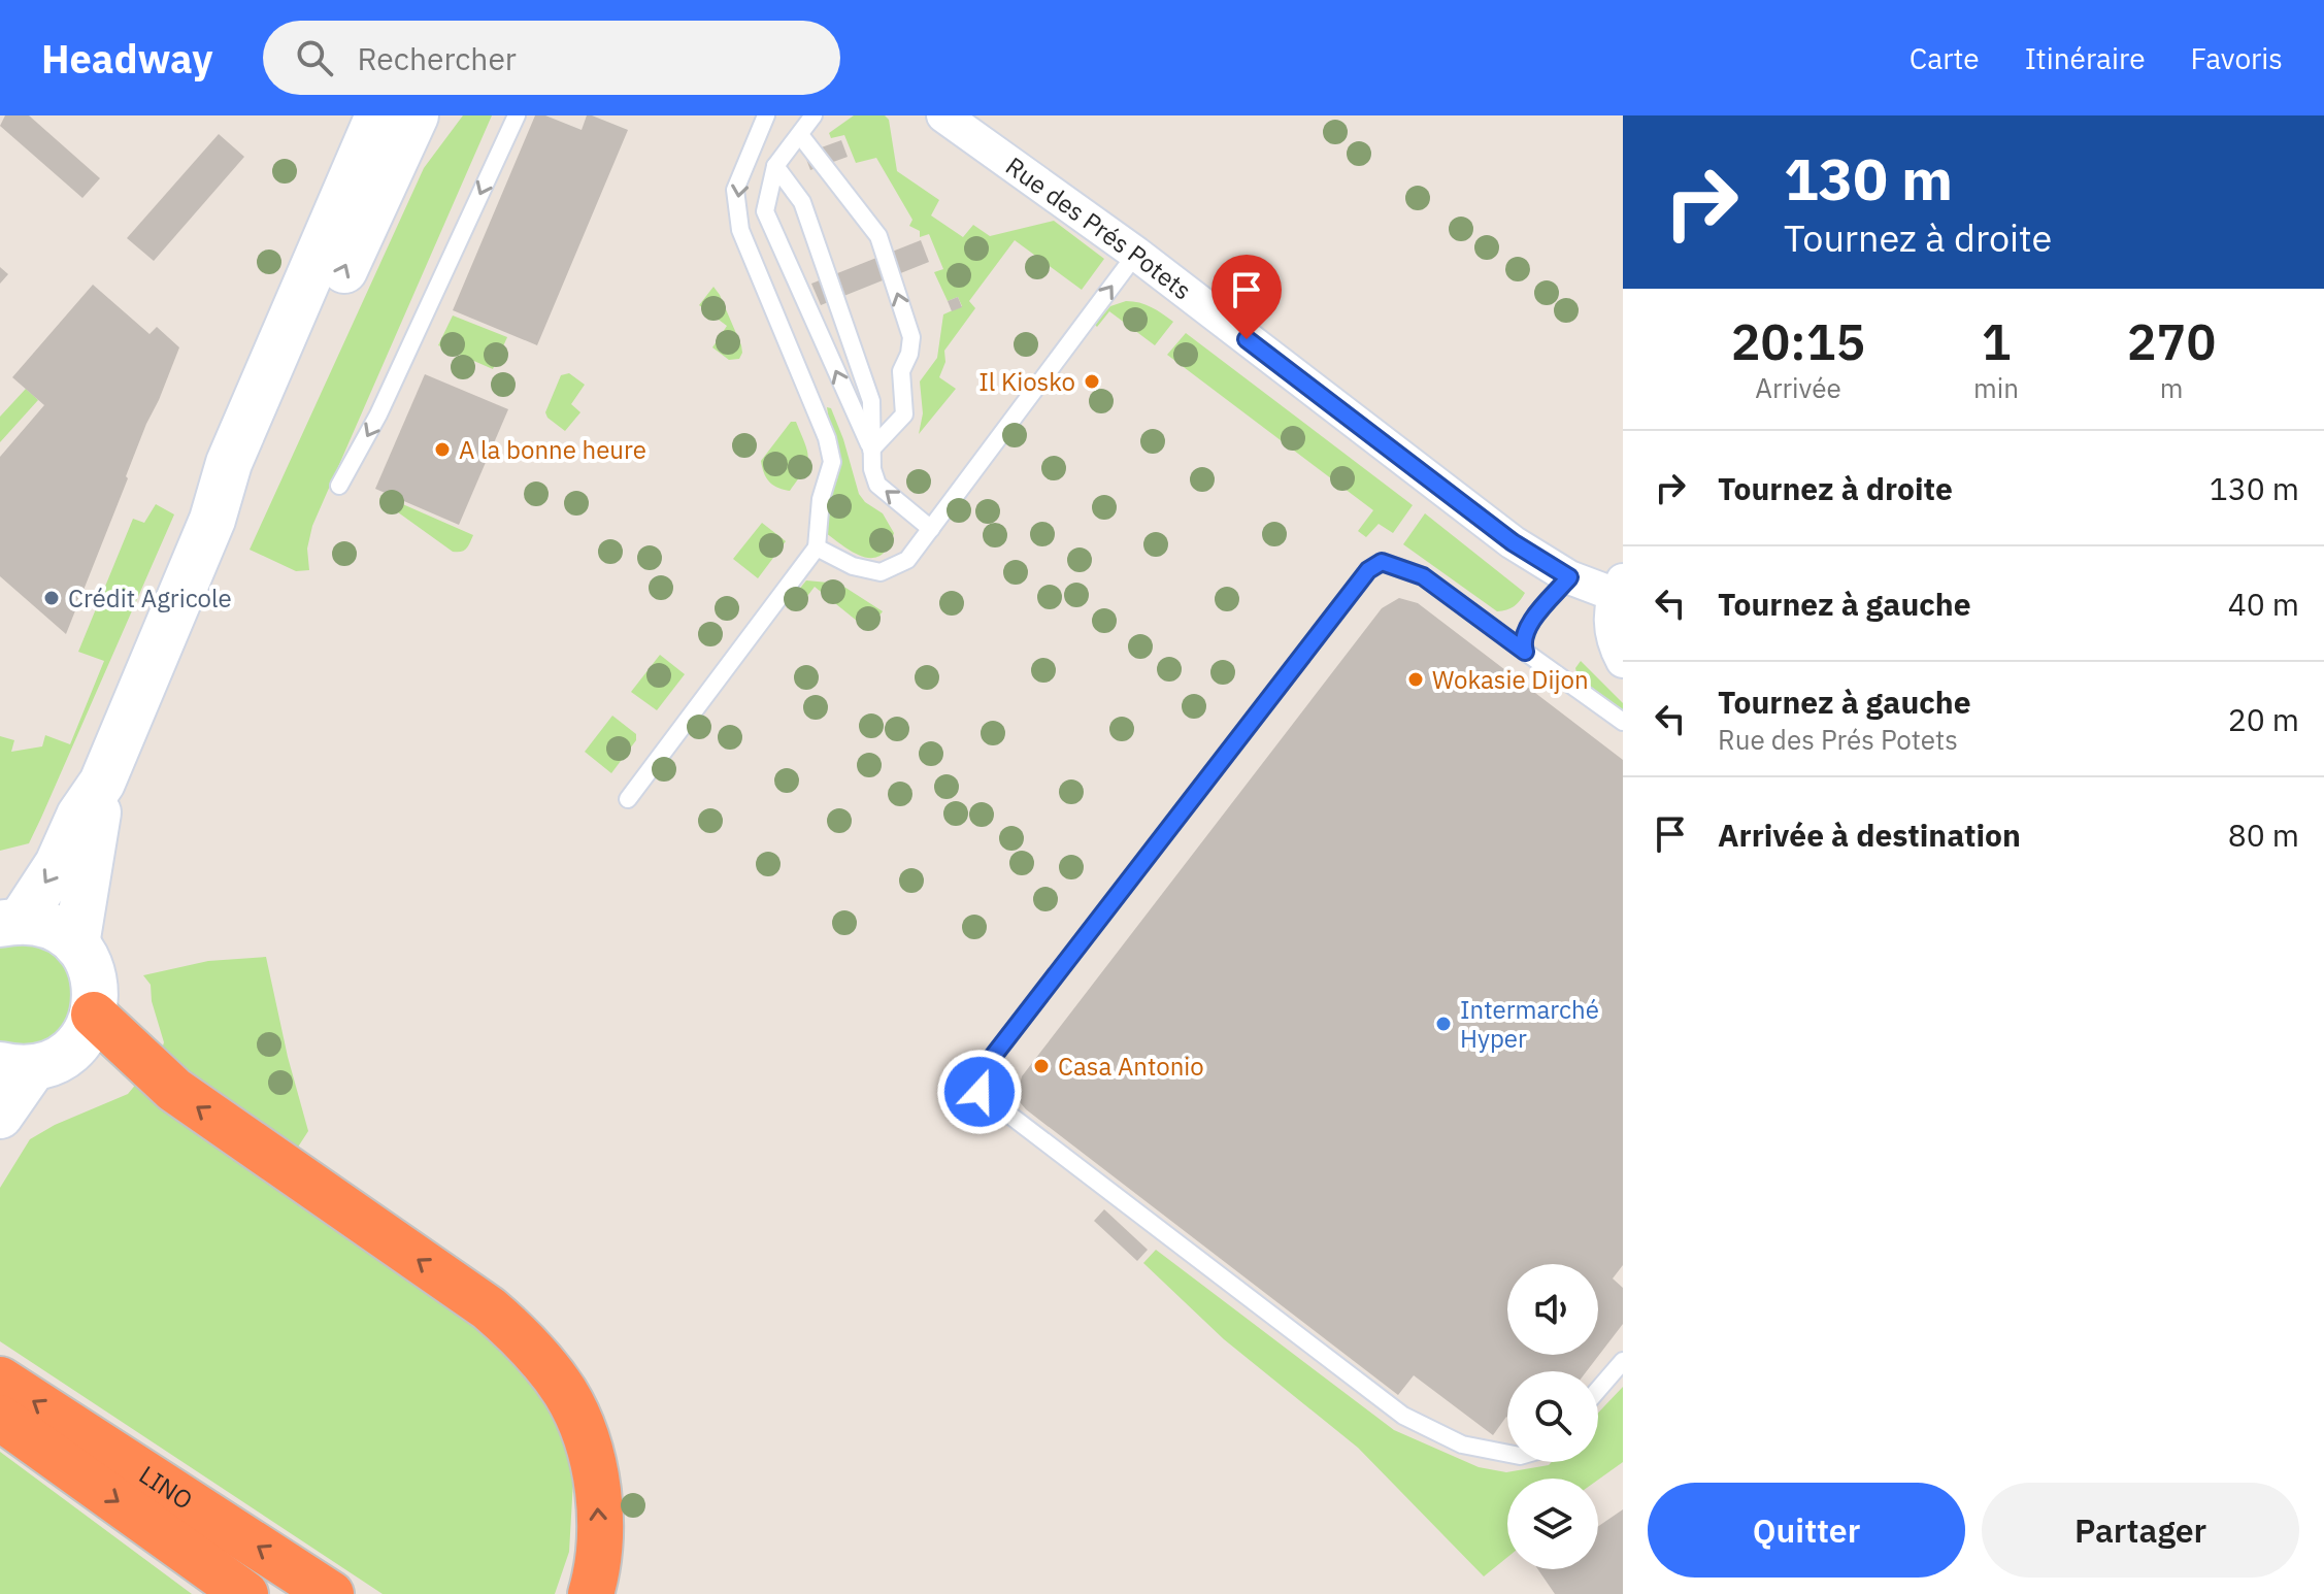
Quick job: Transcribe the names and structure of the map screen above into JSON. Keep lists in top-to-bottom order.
{
  "streets": {
    "highway": ["LINO"],
    "street": ["Rue des Prés Potets"]
  },
  "places": [
    "Il Kiosko",
    "A la bonne heure",
    "Crédit Agricole",
    "Wokasie Dijon",
    "Intermarché Hyper",
    "Casa Antonio"
  ],
  "page": {
    "header": "Headway",
    "search": "Rechercher",
    "nav": ["Carte", "Itinéraire", "Favoris"],
    "turn": ["130 m", "Tournez à droite"],
    "eta": [
      "20:15",
      "Arrivée",
      "1",
      "min",
      "270",
      "m"
    ],
    "list": [
      {
        "name": "Tournez à droite",
        "value": "130 m"
      },
      {
        "name": "Tournez à gauche",
        "value": "40 m"
      },
      {
        "name": "Tournez à gauche",
        "note": "Rue des Prés Potets",
        "value": "20 m"
      },
      {
        "name": "Arrivée à destination",
        "value": "80 m"
      }
    ],
    "buttons": ["Quitter", "Partager"]
  }
}
